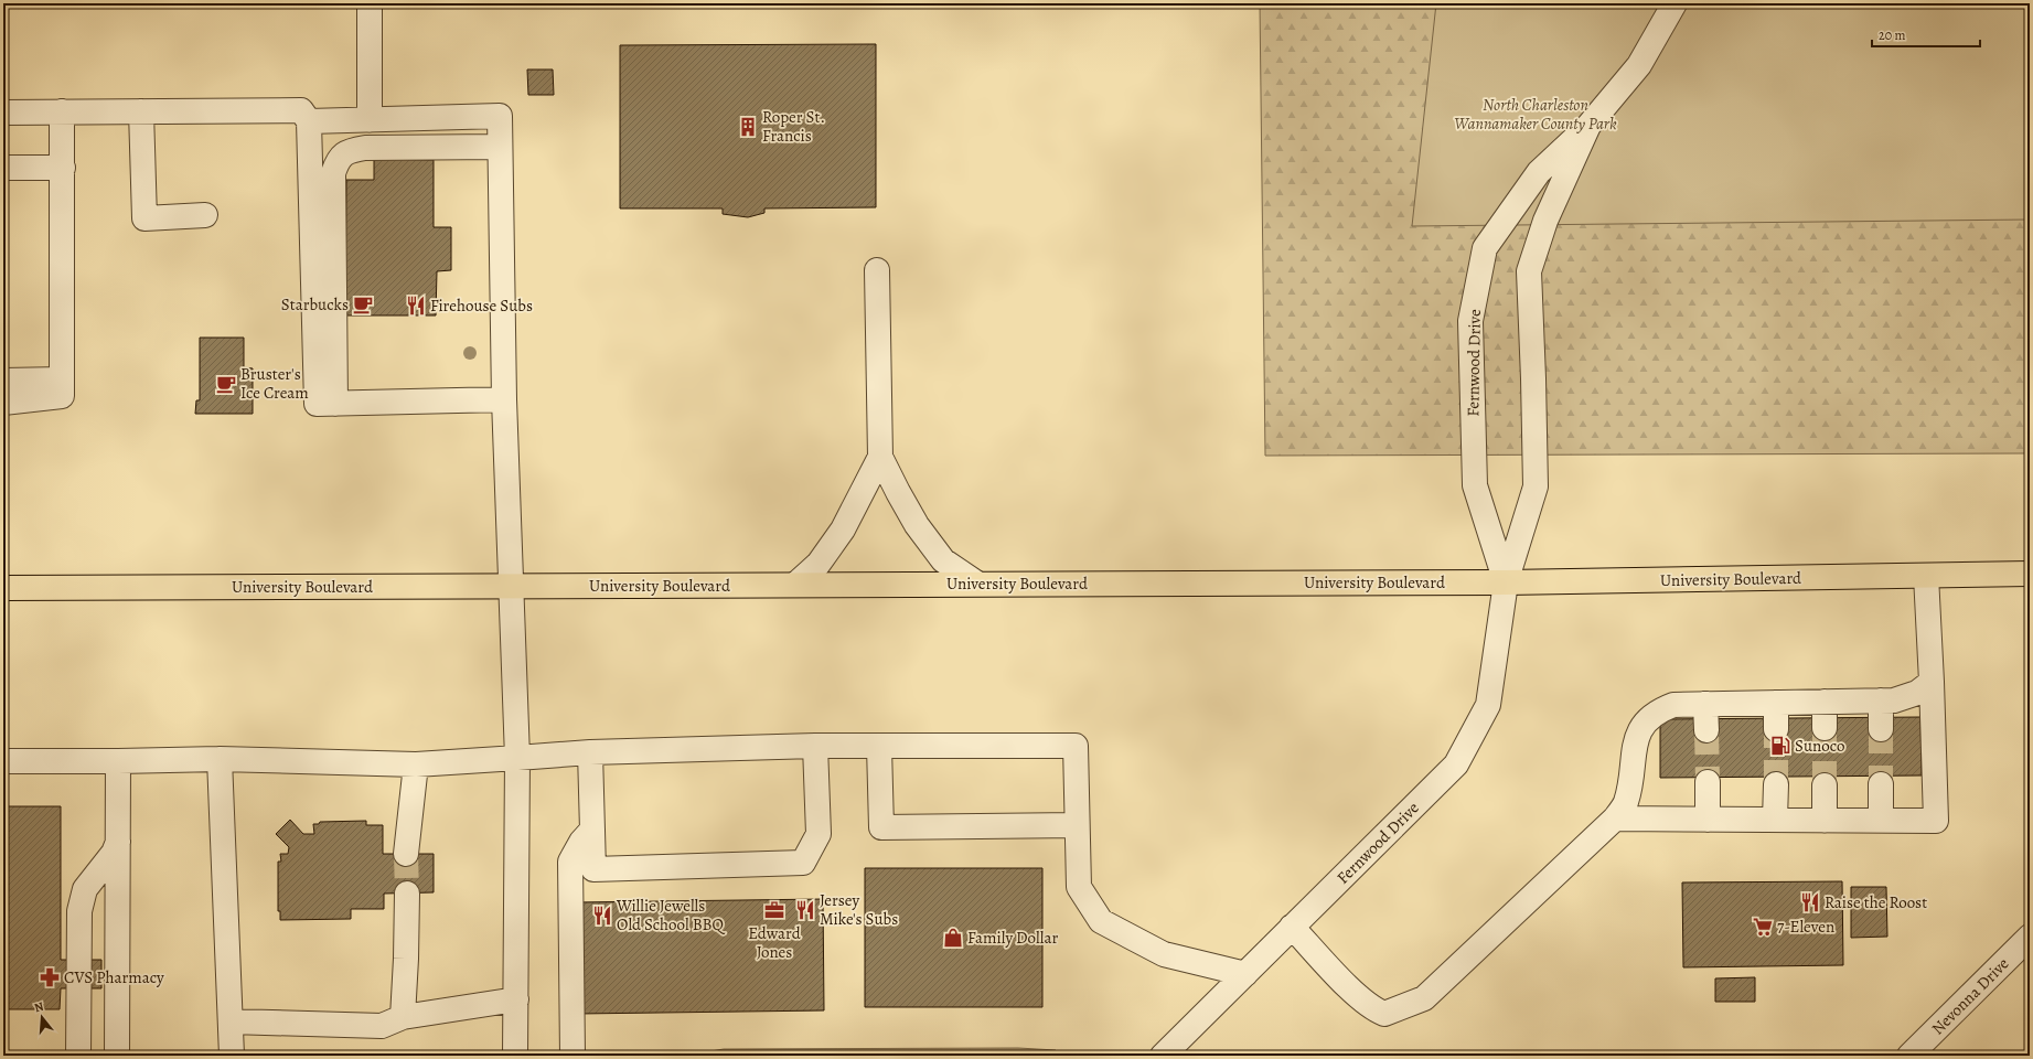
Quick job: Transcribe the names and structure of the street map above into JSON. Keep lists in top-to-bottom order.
{
  "streets": {
    "main road": ["University Boulevard"],
    "street": ["Fernwood Drive", "Nevonna Drive"]
  },
  "crossings": [
    ["Fernwood Drive", "University Boulevard"]
  ],
  "parks": ["North Charleston Wannamaker County Park"],
  "places": {
    "building": ["Roper St. Francis"],
    "cafe": ["Starbucks", "Bruster's Ice Cream"],
    "restaurant": [
      "Firehouse Subs",
      "Raise the Roost",
      "Jersey Mike's Subs",
      "Willie Jewells Old School BBQ"
    ],
    "fuel station": ["Sunoco"],
    "office": ["Edward Jones"],
    "supermarket": ["7-Eleven"],
    "shop": ["Family Dollar"],
    "pharmacy": ["CVS Pharmacy"]
  },
  "scale_bar": "20 m",
  "north": "top"
}
